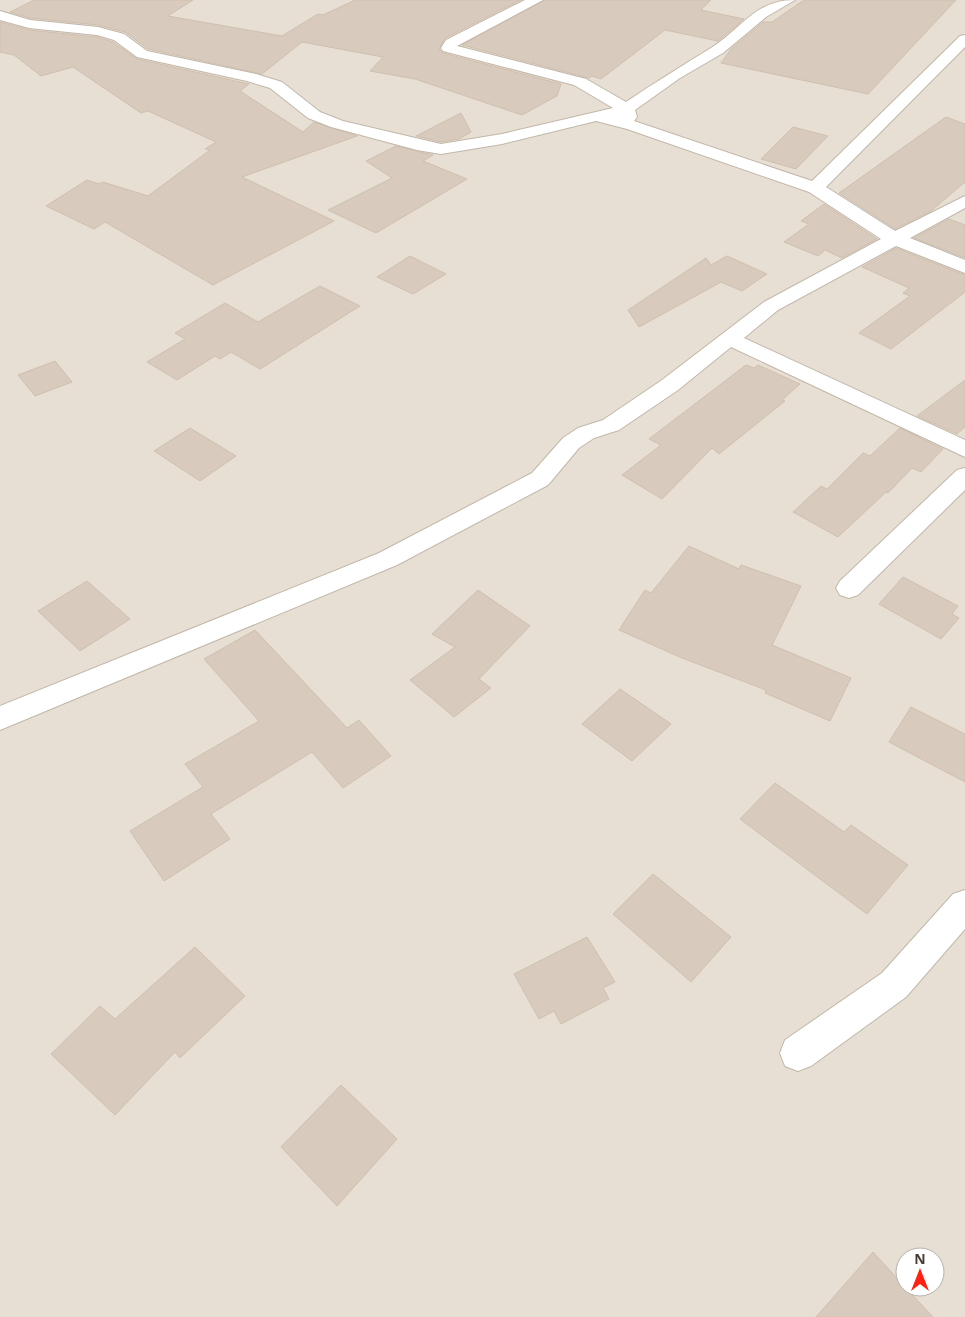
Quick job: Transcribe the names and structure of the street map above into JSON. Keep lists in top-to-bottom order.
{
  "north": "top"
}
